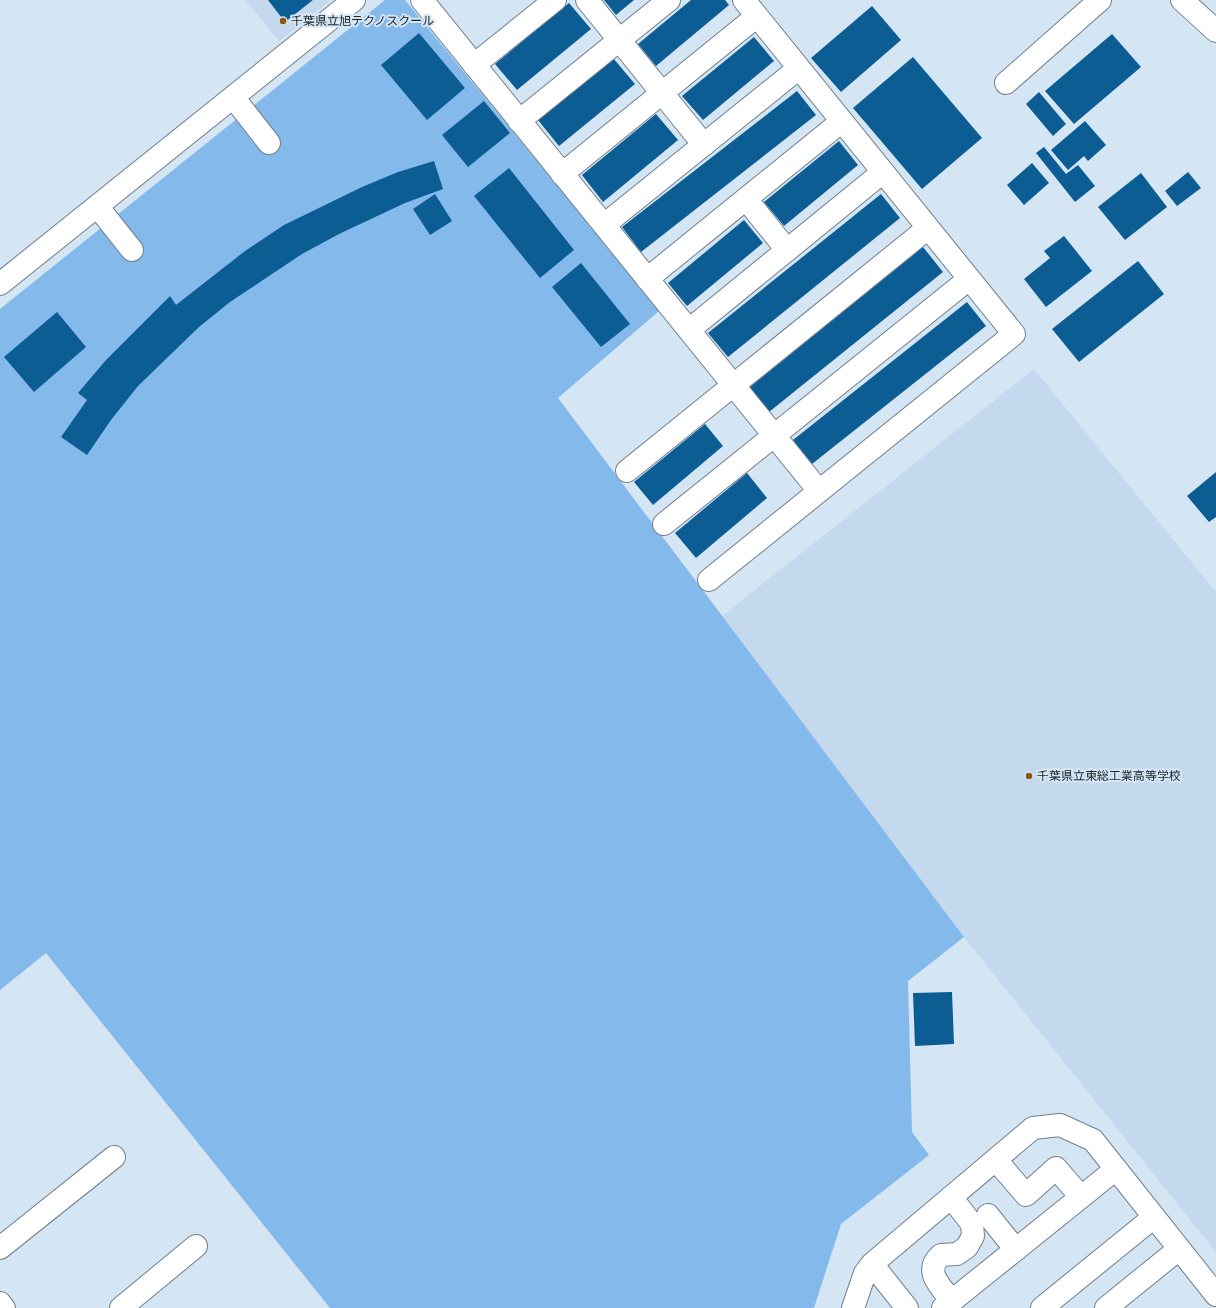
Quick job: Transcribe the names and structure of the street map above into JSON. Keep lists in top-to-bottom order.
{
  "places": ["千葉県立旭テクノスクール", "千葉県立東総工業高等学校"]
}
